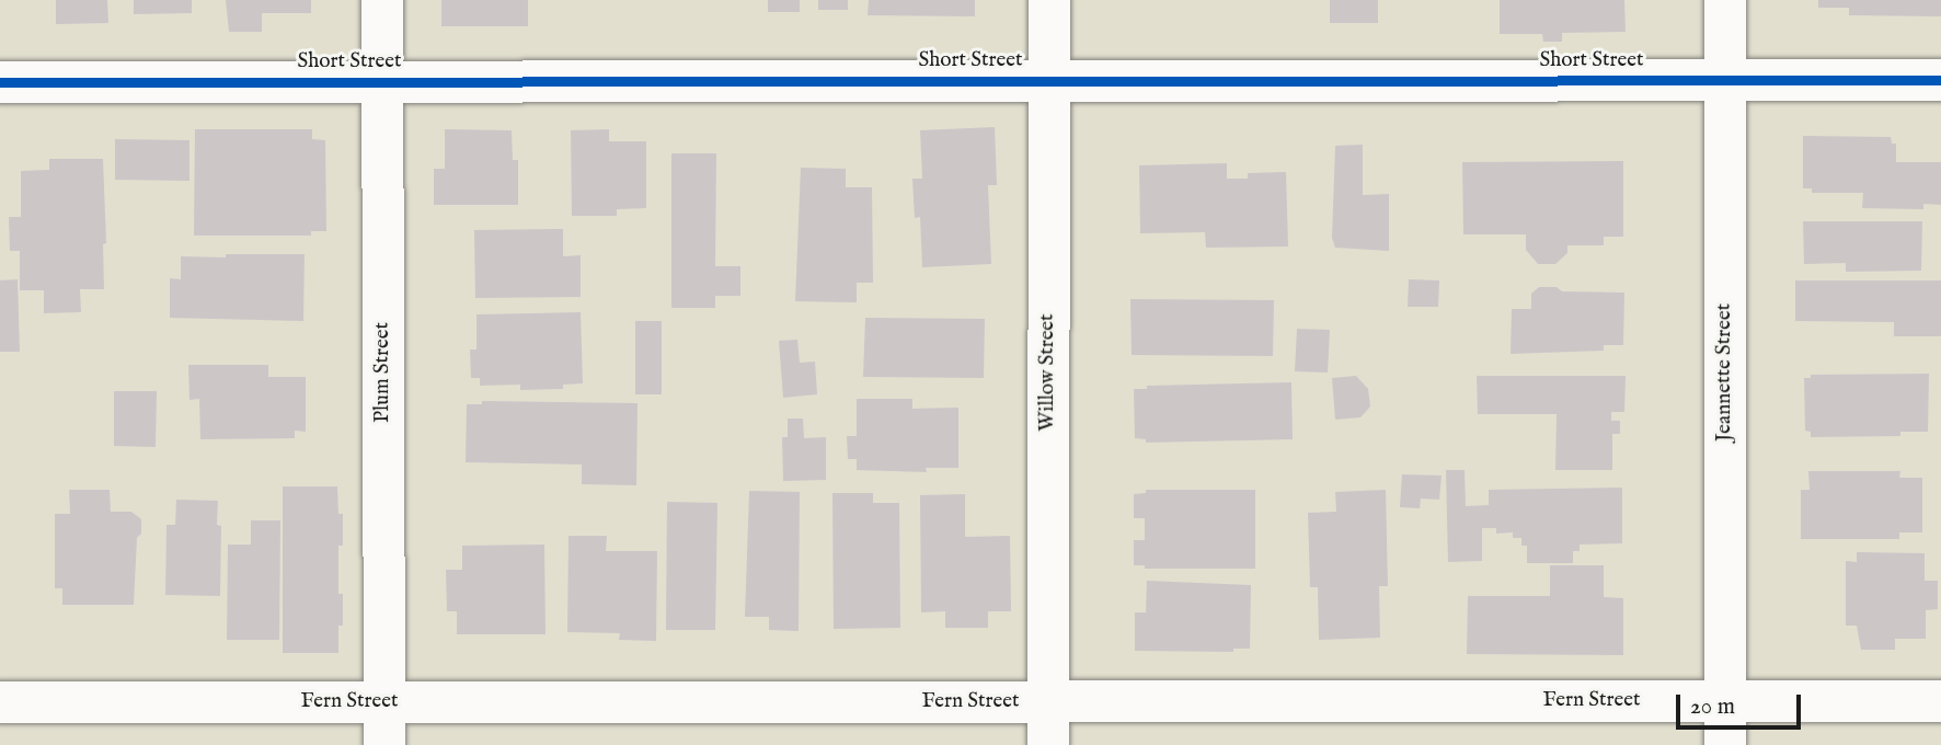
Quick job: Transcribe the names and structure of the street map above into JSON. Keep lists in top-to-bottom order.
{
  "streets": {
    "street": [
      "Short Street",
      "Plum Street",
      "Willow Street",
      "Jeannette Street",
      "Fern Street"
    ]
  },
  "crossings": [
    ["Short Street", "Plum Street"],
    ["Short Street", "Willow Street"],
    ["Short Street", "Jeannette Street"],
    ["Plum Street", "Fern Street"],
    ["Willow Street", "Fern Street"],
    ["Jeannette Street", "Fern Street"]
  ],
  "scale_bar": "20 m"
}
